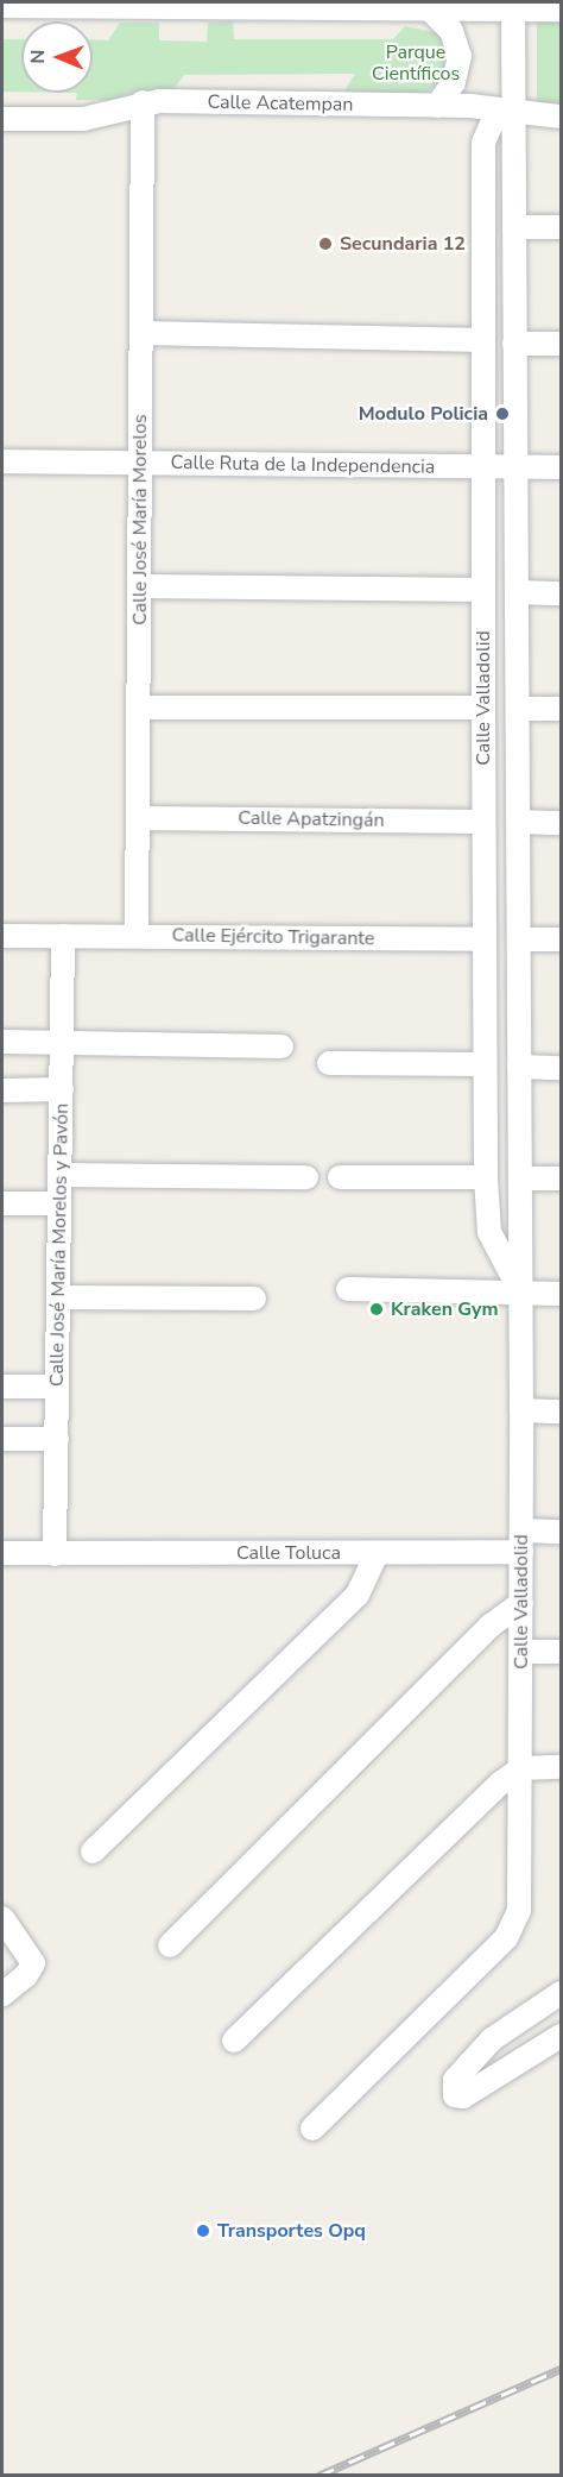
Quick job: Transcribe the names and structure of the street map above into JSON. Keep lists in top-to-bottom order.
{
  "streets": {
    "street": [
      "Calle Acatempan",
      "Calle Ruta de la Independencia",
      "Calle José María Morelos",
      "Calle Valladolid",
      "Calle Apatzingán",
      "Calle Ejército Trigarante",
      "Calle José María Morelos y Pavón",
      "Calle Toluca"
    ]
  },
  "crossings": [
    ["Calle Acatempan", "Calle José María Morelos"],
    ["Calle Acatempan", "Calle Valladolid"],
    ["Calle Ruta de la Independencia", "Calle José María Morelos"],
    ["Calle Ruta de la Independencia", "Calle Valladolid"],
    ["Calle José María Morelos", "Calle Apatzingán"],
    ["Calle José María Morelos", "Calle Ejército Trigarante"],
    ["Calle Valladolid", "Calle Apatzingán"],
    ["Calle Valladolid", "Calle Ejército Trigarante"],
    ["Calle Valladolid", "Calle Toluca"],
    ["Calle Ejército Trigarante", "Calle José María Morelos y Pavón"],
    ["Calle José María Morelos y Pavón", "Calle Toluca"]
  ],
  "parks": ["Parque Científicos"],
  "places": [
    "Secundaria 12",
    "Modulo Policia",
    "Kraken Gym",
    "Transportes Opq"
  ],
  "north": "left"
}
